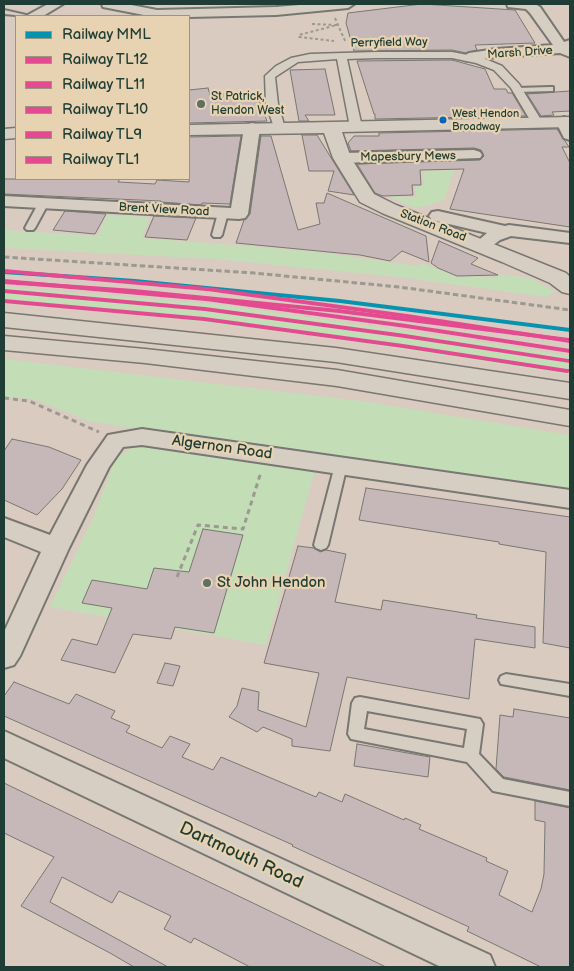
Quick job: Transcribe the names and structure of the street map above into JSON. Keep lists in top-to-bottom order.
{
  "streets": {
    "main road": ["Station Road"],
    "street": [
      "Perryfield Way",
      "Marsh Drive",
      "Mapesbury Mews",
      "Brent View Road",
      "Algernon Road",
      "Dartmouth Road"
    ]
  },
  "crossings": [
    ["Perryfield Way", "Marsh Drive"],
    ["Mapesbury Mews", "Station Road"]
  ],
  "places": ["St Patrick, Hendon West", "West Hendon Broadway", "St John Hendon"],
  "lines": [
    "rail line TL10",
    "rail line MML",
    "rail line TL12",
    "rail line TL1",
    "rail line TL11",
    "rail line TL9"
  ],
  "legend": [
    "Railway MML",
    "Railway TL12",
    "Railway TL11",
    "Railway TL10",
    "Railway TL9",
    "Railway TL1"
  ]
}
